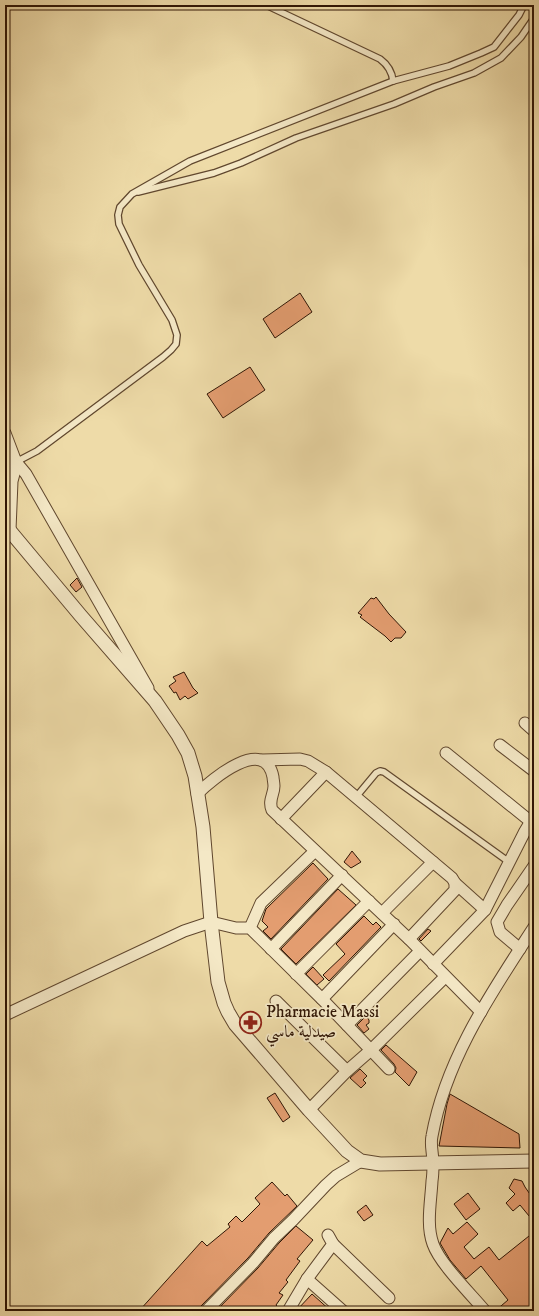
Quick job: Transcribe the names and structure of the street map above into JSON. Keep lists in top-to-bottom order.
{
  "places": {
    "pharmacy": ["Pharmacie Massi صيدلية ماسي"]
  }
}
